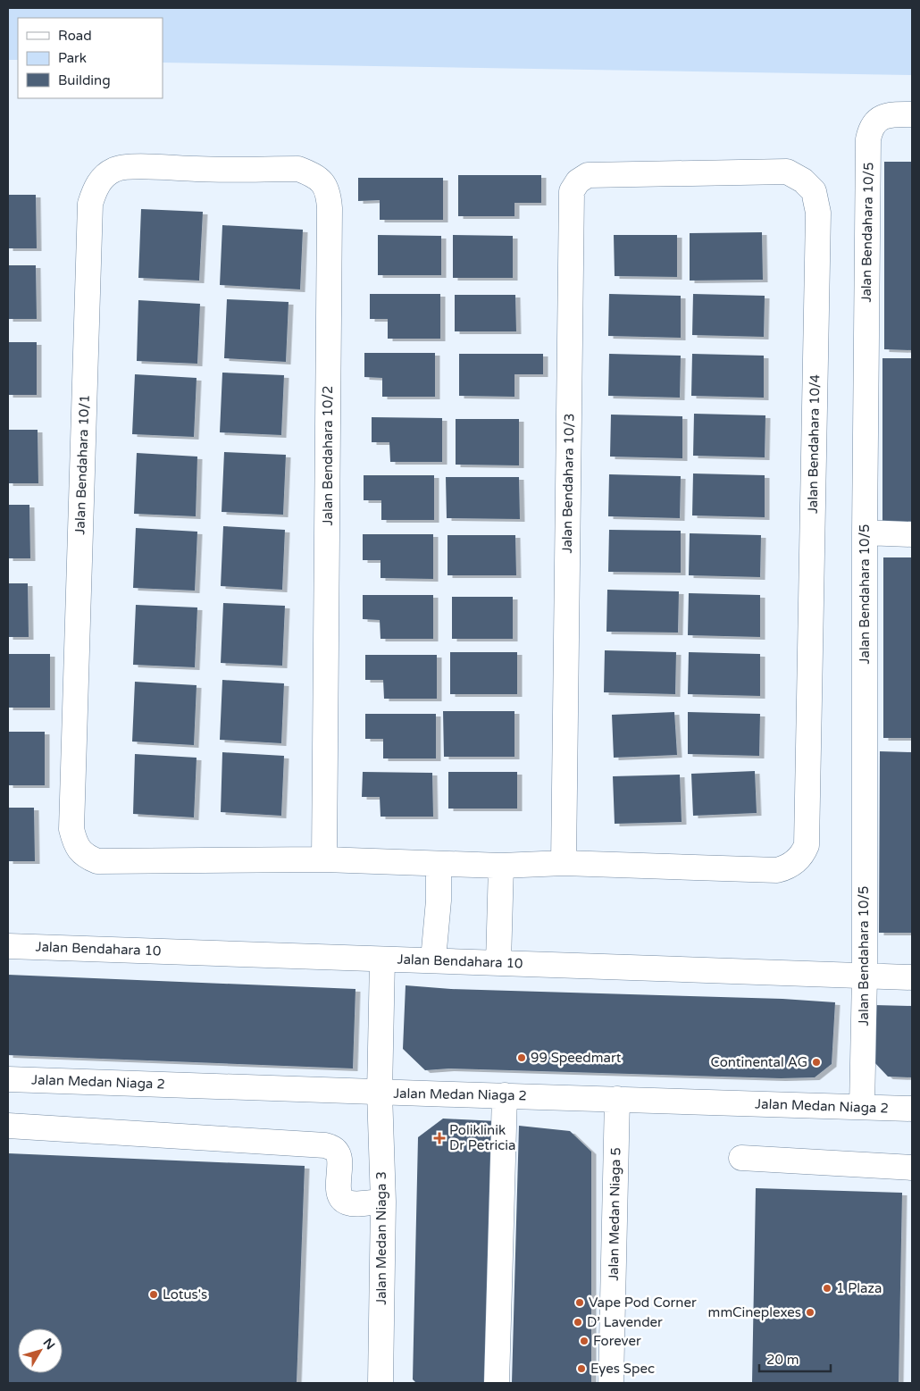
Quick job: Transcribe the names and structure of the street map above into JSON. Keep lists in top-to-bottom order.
{
  "streets": {
    "street": [
      "Jalan Bendahara 10/5",
      "Jalan Bendahara 10/4",
      "Jalan Bendahara 10/2",
      "Jalan Bendahara 10/1",
      "Jalan Bendahara 10/3",
      "Jalan Bendahara 10",
      "Jalan Medan Niaga 2",
      "Jalan Medan Niaga 5",
      "Jalan Medan Niaga 3"
    ]
  },
  "crossings": [
    ["Jalan Bendahara 10/5", "Jalan Bendahara 10"],
    ["Jalan Bendahara 10/5", "Jalan Medan Niaga 2"],
    ["Jalan Bendahara 10/4", "Jalan Bendahara 10/3"],
    ["Jalan Bendahara 10/2", "Jalan Bendahara 10/1"],
    ["Jalan Bendahara 10", "Jalan Medan Niaga 3"],
    ["Jalan Medan Niaga 2", "Jalan Medan Niaga 5"],
    ["Jalan Medan Niaga 2", "Jalan Medan Niaga 3"]
  ],
  "places": {
    "other": [
      "99 Speedmart",
      "Continental AG",
      "1 Plaza",
      "Lotus's",
      "Vape Pod Corner",
      "mmCineplexes",
      "D’ Lavender",
      "Forever",
      "Eyes Spec"
    ],
    "health": ["Poliklinik Dr Petricia"]
  },
  "legend": ["Road", "Park", "Building"],
  "scale_bar": "20 m",
  "north": "top right"
}
